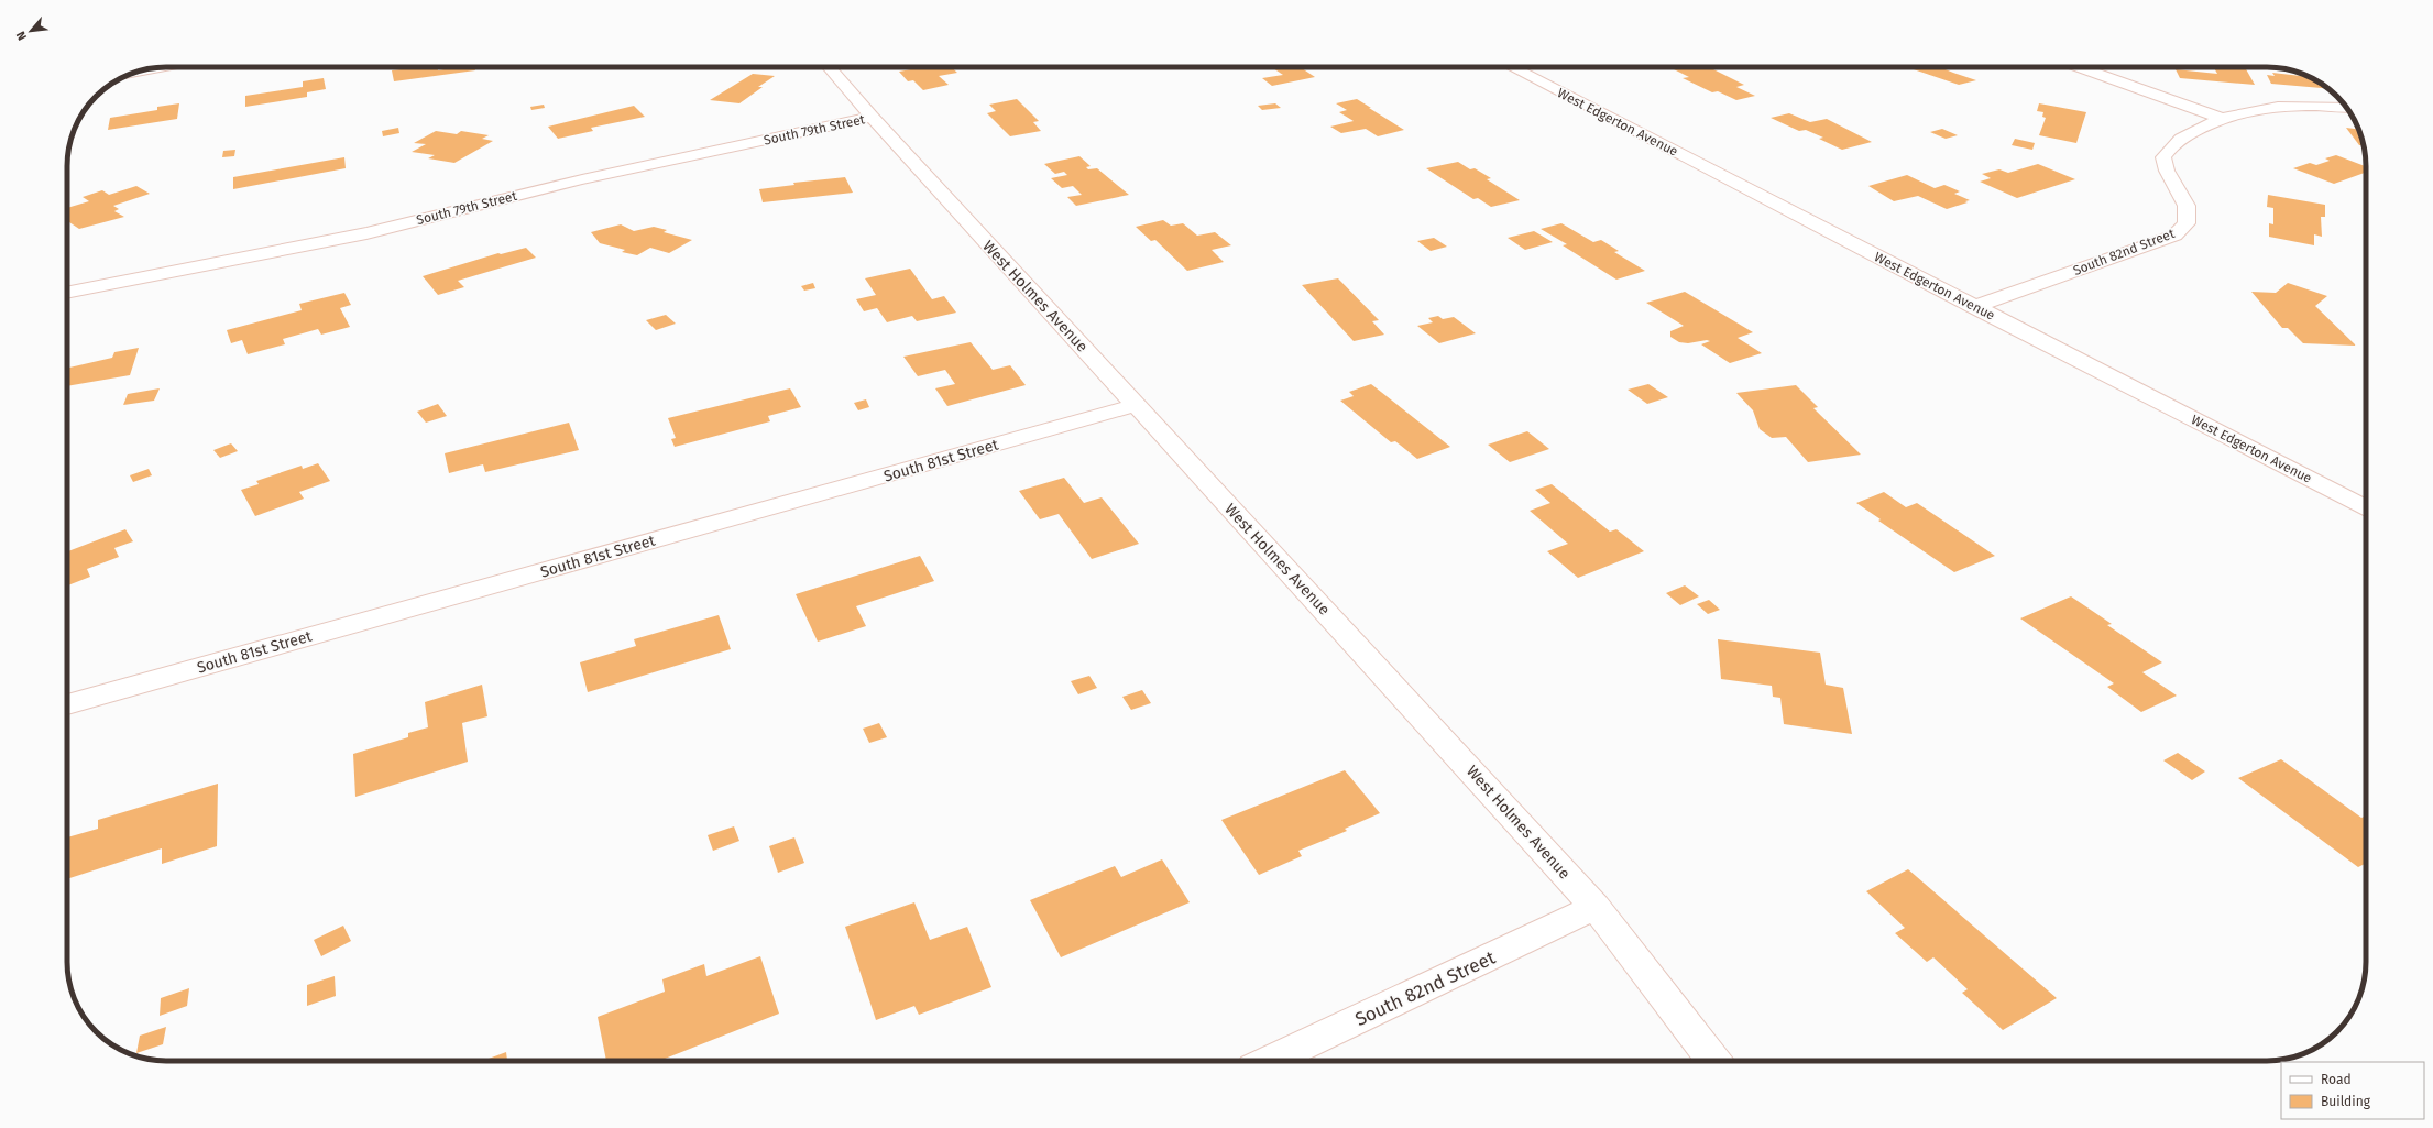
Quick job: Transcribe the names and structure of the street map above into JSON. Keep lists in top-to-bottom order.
{
  "streets": {
    "street": [
      "West Edgerton Avenue",
      "South 79th Street",
      "South 82nd Street",
      "West Holmes Avenue",
      "South 81st Street"
    ]
  },
  "crossings": [
    ["West Edgerton Avenue", "South 82nd Street"],
    ["South 79th Street", "West Holmes Avenue"],
    ["South 82nd Street", "West Holmes Avenue"],
    ["West Holmes Avenue", "South 81st Street"]
  ],
  "legend": ["Road", "Building"],
  "north": "bottom left"
}
